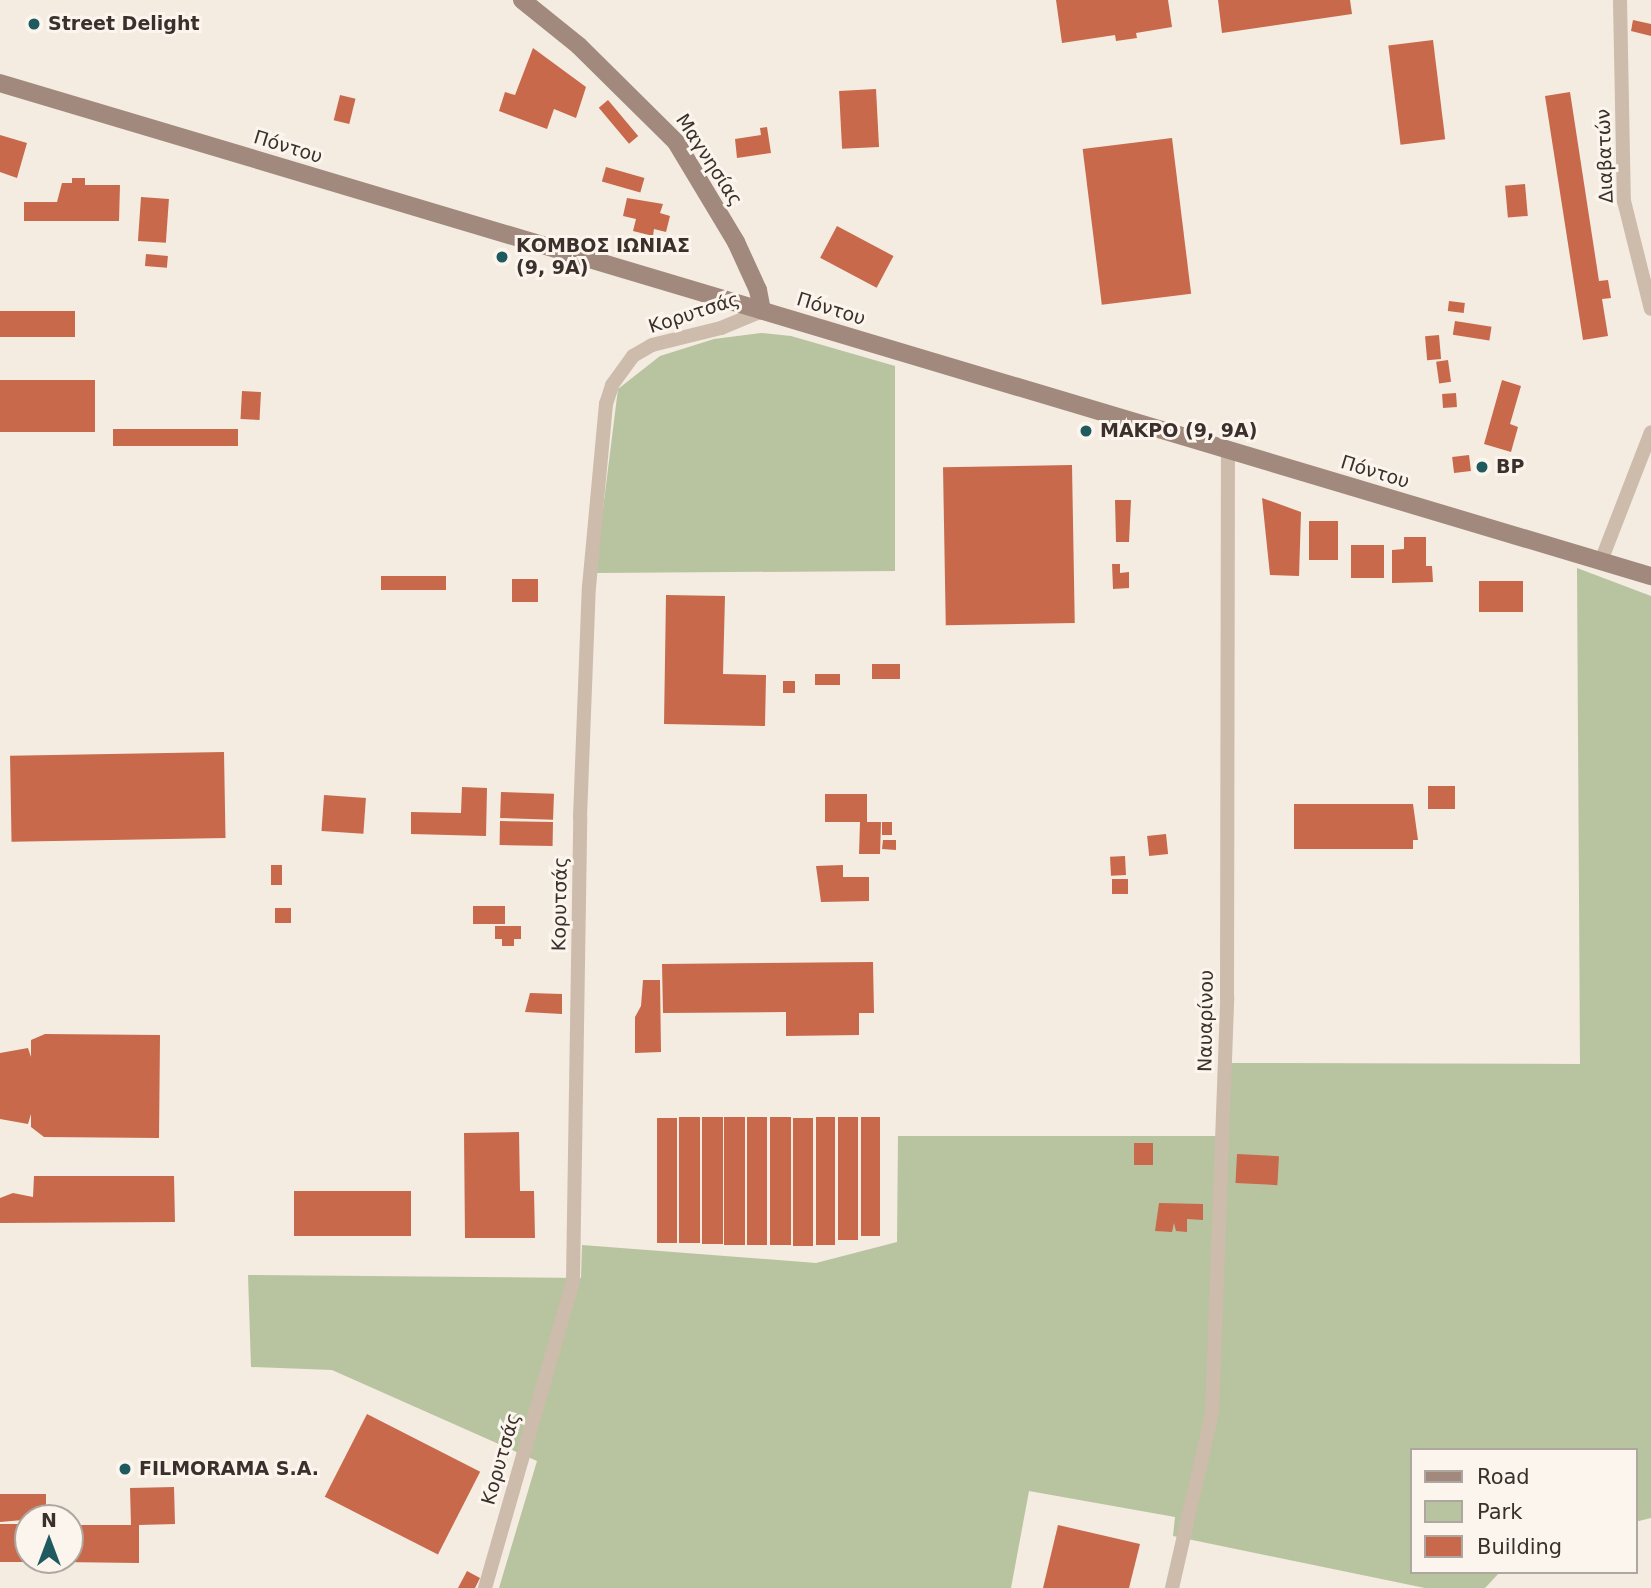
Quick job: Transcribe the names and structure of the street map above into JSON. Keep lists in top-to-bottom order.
{
  "streets": {
    "street": [
      "Πόντου",
      "Διαβατών",
      "Μαγνησίας",
      "Κορυτσάς",
      "Ναυαρίνου"
    ]
  },
  "crossings": [
    ["Πόντου", "Μαγνησίας"],
    ["Πόντου", "Κορυτσάς"],
    ["Πόντου", "Ναυαρίνου"],
    ["Μαγνησίας", "Κορυτσάς"]
  ],
  "places": [
    "Street Delight",
    "ΚΟΜΒΟΣ ΙΩΝΙΑΣ (9, 9Α)",
    "ΜΑΚΡΟ (9, 9Α)",
    "BP",
    "FILMORAMA S.A."
  ],
  "legend": ["Road", "Park", "Building"],
  "north": "top"
}
